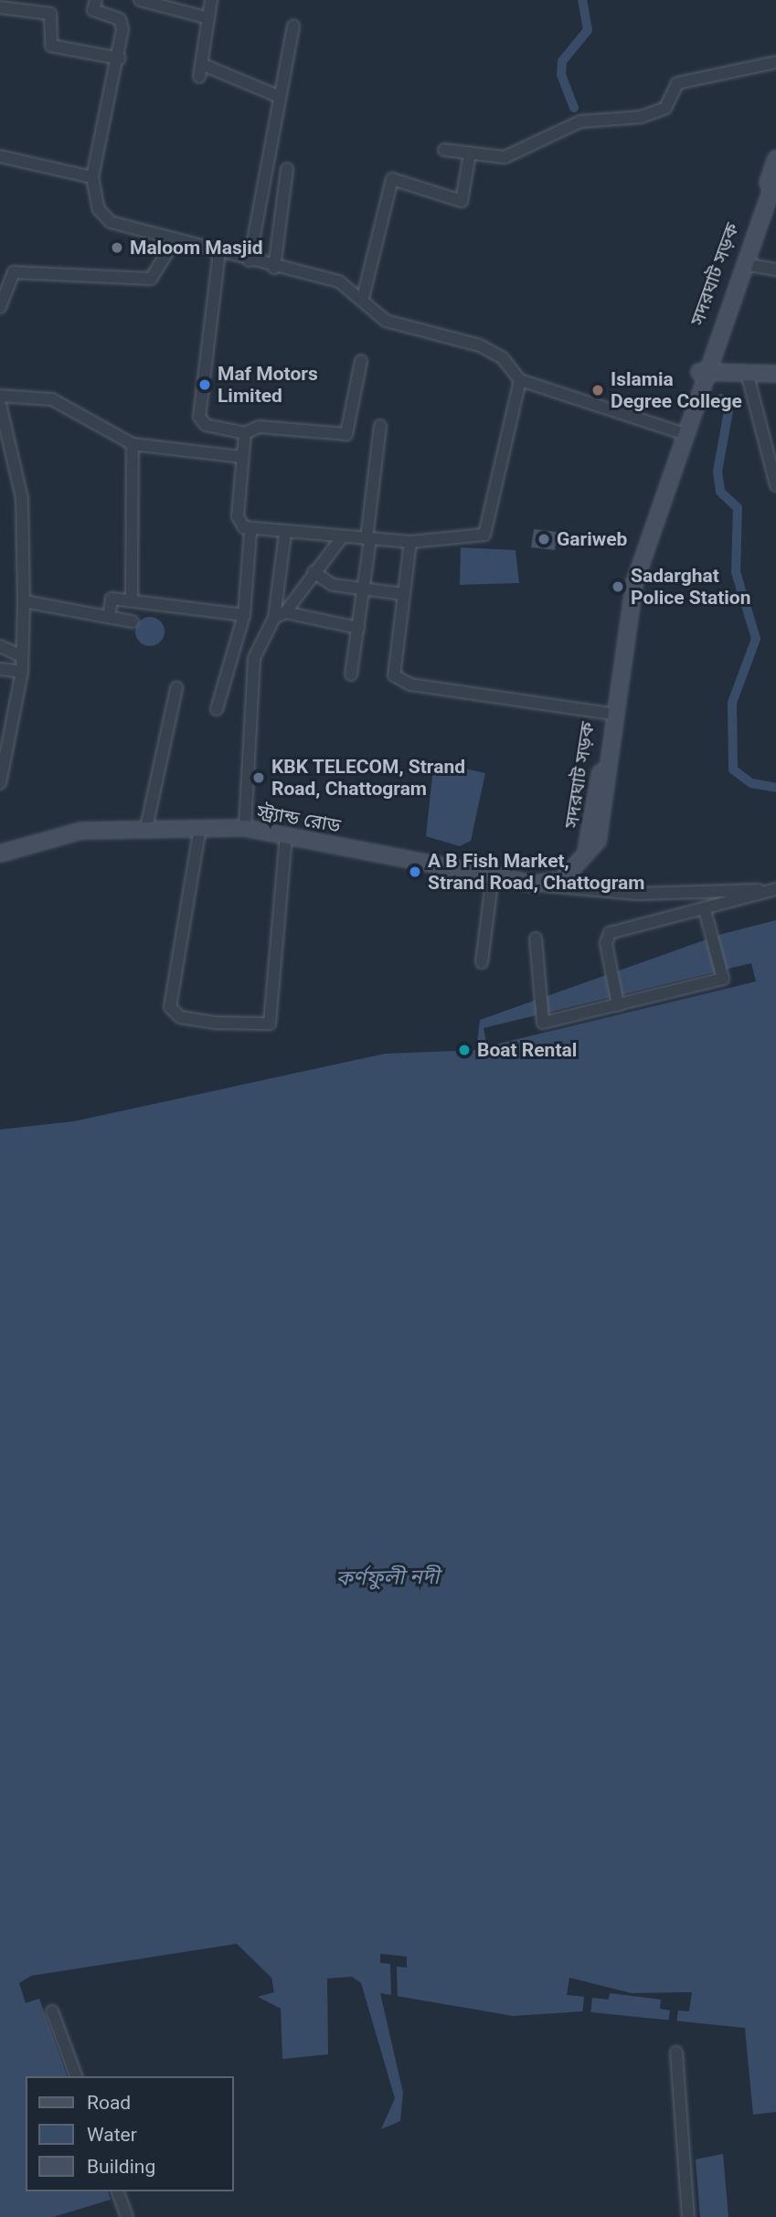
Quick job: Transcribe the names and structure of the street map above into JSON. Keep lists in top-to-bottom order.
{
  "streets": {
    "main road": ["সদরঘাট সড়ক", "স্ট্র্যান্ড রোড"]
  },
  "crossings": [
    ["সদরঘাট সড়ক", "স্ট্র্যান্ড রোড"]
  ],
  "water": ["কর্ণফুলী নদী"],
  "places": [
    "Maloom Masjid",
    "Maf Motors Limited",
    "Islamia Degree College",
    "Gariweb",
    "Sadarghat Police Station",
    "KBK TELECOM, Strand Road, Chattogram",
    "A B Fish Market, Strand Road, Chattogram",
    "Boat Rental"
  ],
  "legend": ["Road", "Water", "Building"]
}
